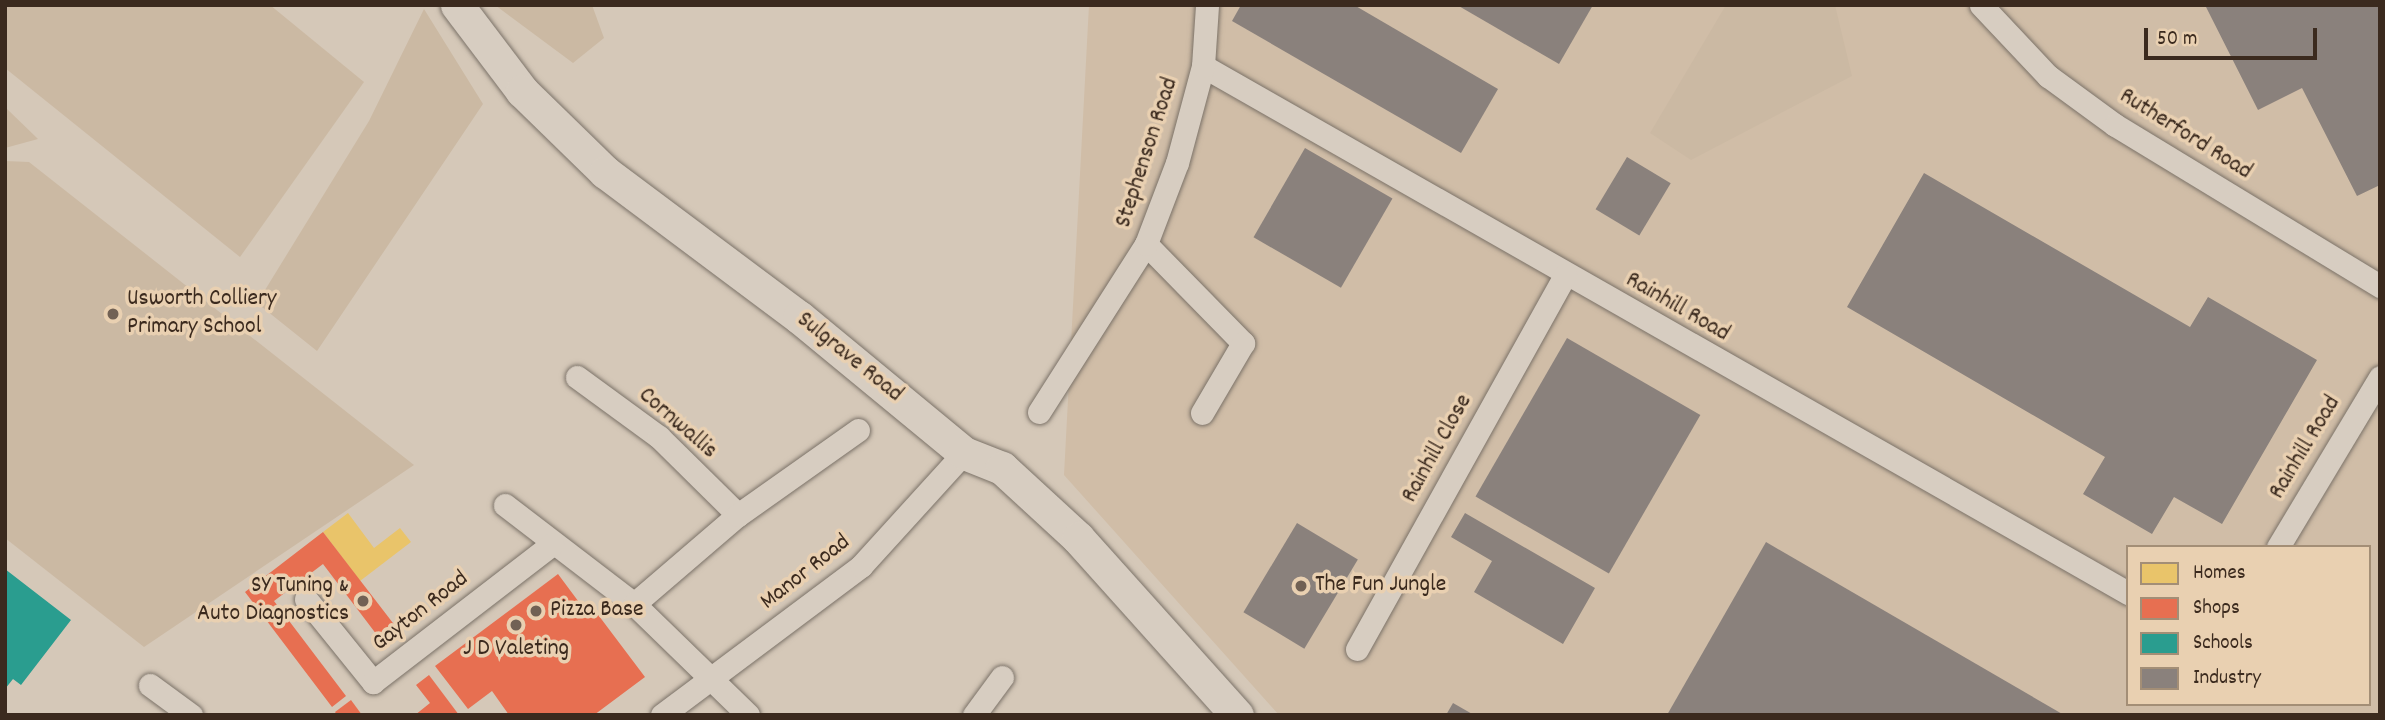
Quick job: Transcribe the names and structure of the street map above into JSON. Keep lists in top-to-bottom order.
{
  "streets": {
    "street": [
      "Rutherford Road",
      "Stephenson Road",
      "Rainhill Road",
      "Sulgrave Road",
      "Cornwallis",
      "Rainhill Close",
      "Manor Road",
      "Gayton Road"
    ]
  },
  "crossings": [
    ["Stephenson Road", "Rainhill Road"],
    ["Rainhill Road", "Rainhill Close"],
    ["Sulgrave Road", "Manor Road"]
  ],
  "places": [
    "Usworth Colliery Primary School",
    "The Fun Jungle",
    "SY Tuning & Auto Diagnostics",
    "Pizza Base",
    "J D Valeting"
  ],
  "legend": [
    "Homes",
    "Shops",
    "Schools",
    "Industry"
  ],
  "scale_bar": "50 m"
}
